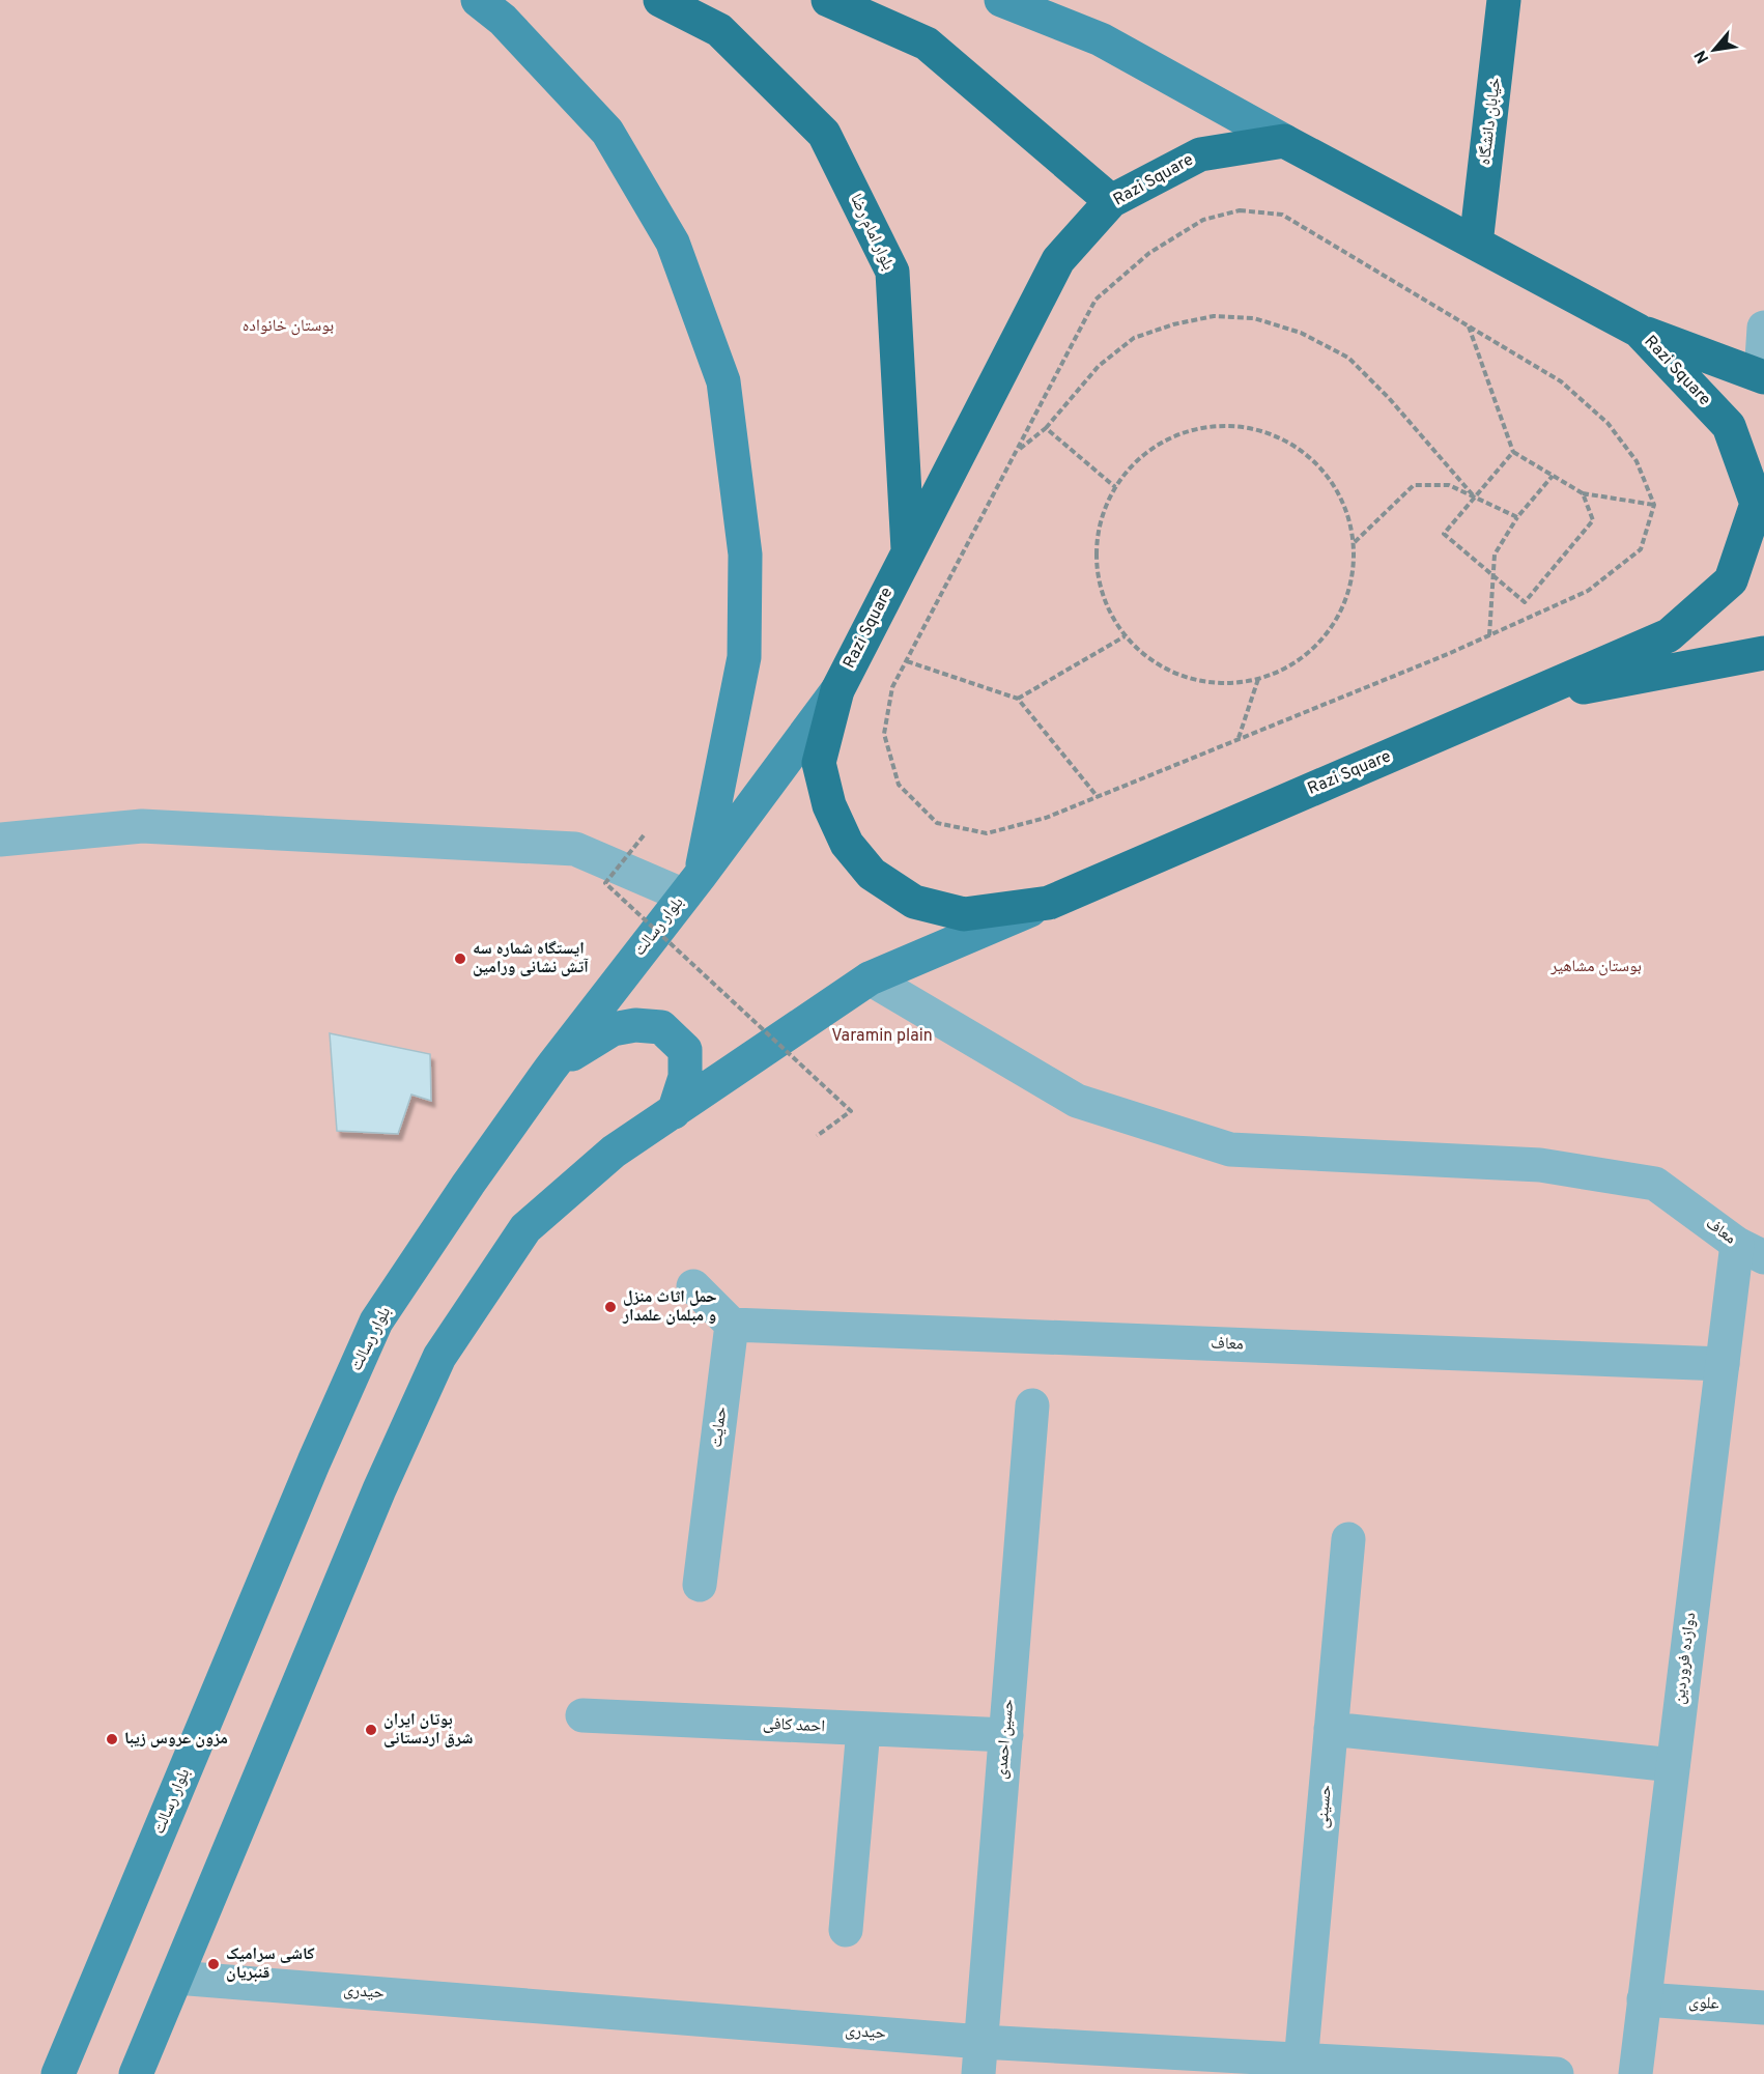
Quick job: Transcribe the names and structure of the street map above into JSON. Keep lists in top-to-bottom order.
{
  "streets": {
    "main road": [
      "خیابان دانشگاه",
      "Razi Square",
      "بلوار امام رضا",
      "بلوار رسالت"
    ],
    "street": [
      "معاف",
      "حمایت",
      "دوازده فروردین",
      "احمد کافی",
      "حسین احمدی",
      "حسینی",
      "حیدری",
      "علوی"
    ]
  },
  "crossings": [
    ["خیابان دانشگاه", "Razi Square"],
    ["Razi Square", "بلوار امام رضا"],
    ["Razi Square", "بلوار رسالت"],
    ["معاف", "حمایت"],
    ["معاف", "دوازده فروردین"],
    ["دوازده فروردین", "علوی"],
    ["احمد کافی", "حسین احمدی"],
    ["حسین احمدی", "حیدری"],
    ["حسینی", "حیدری"]
  ],
  "parks": ["بوستان خانواده", "بوستان مشاهیر", "Varamin plain"],
  "places": [
    "ایستگاه شماره سه آتش نشانی ورامین",
    "حمل اثاث منزل و مبلمان علمدار",
    "بوتان ایران شرق اردستانی",
    "مزون عروس زیبا",
    "کاشی سرامیک قنبریان"
  ],
  "north": "bottom left"
}
